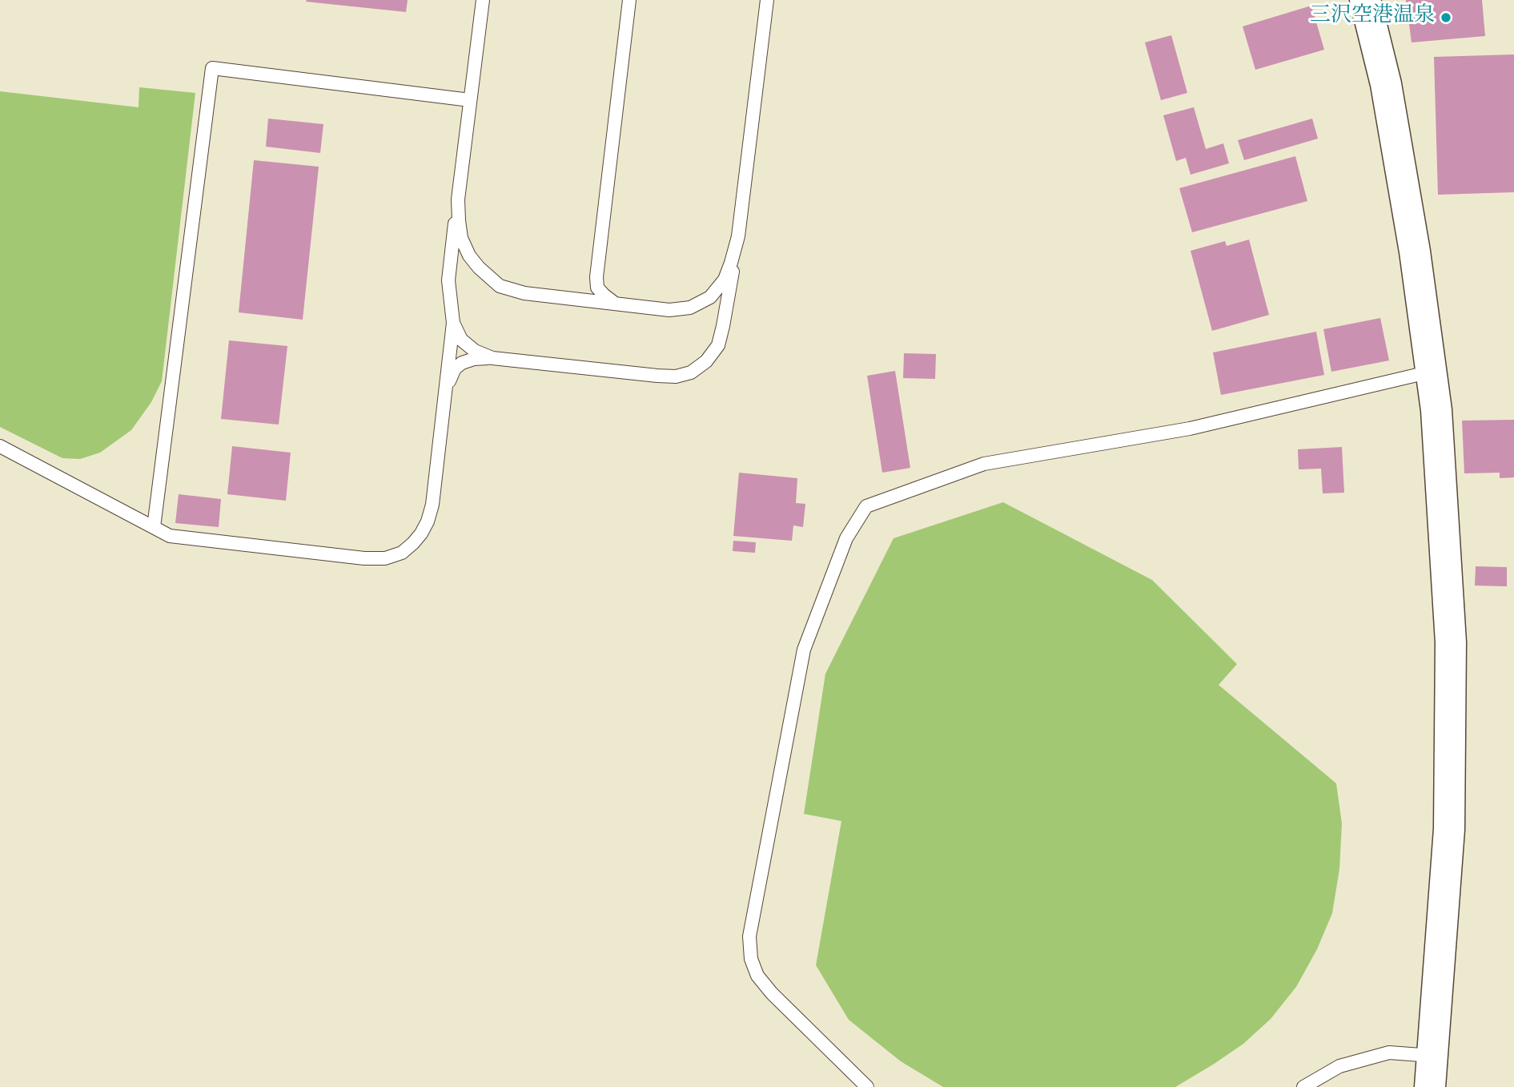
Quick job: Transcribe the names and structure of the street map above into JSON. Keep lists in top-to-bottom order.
{
  "places": ["三沢空港温泉"]
}
